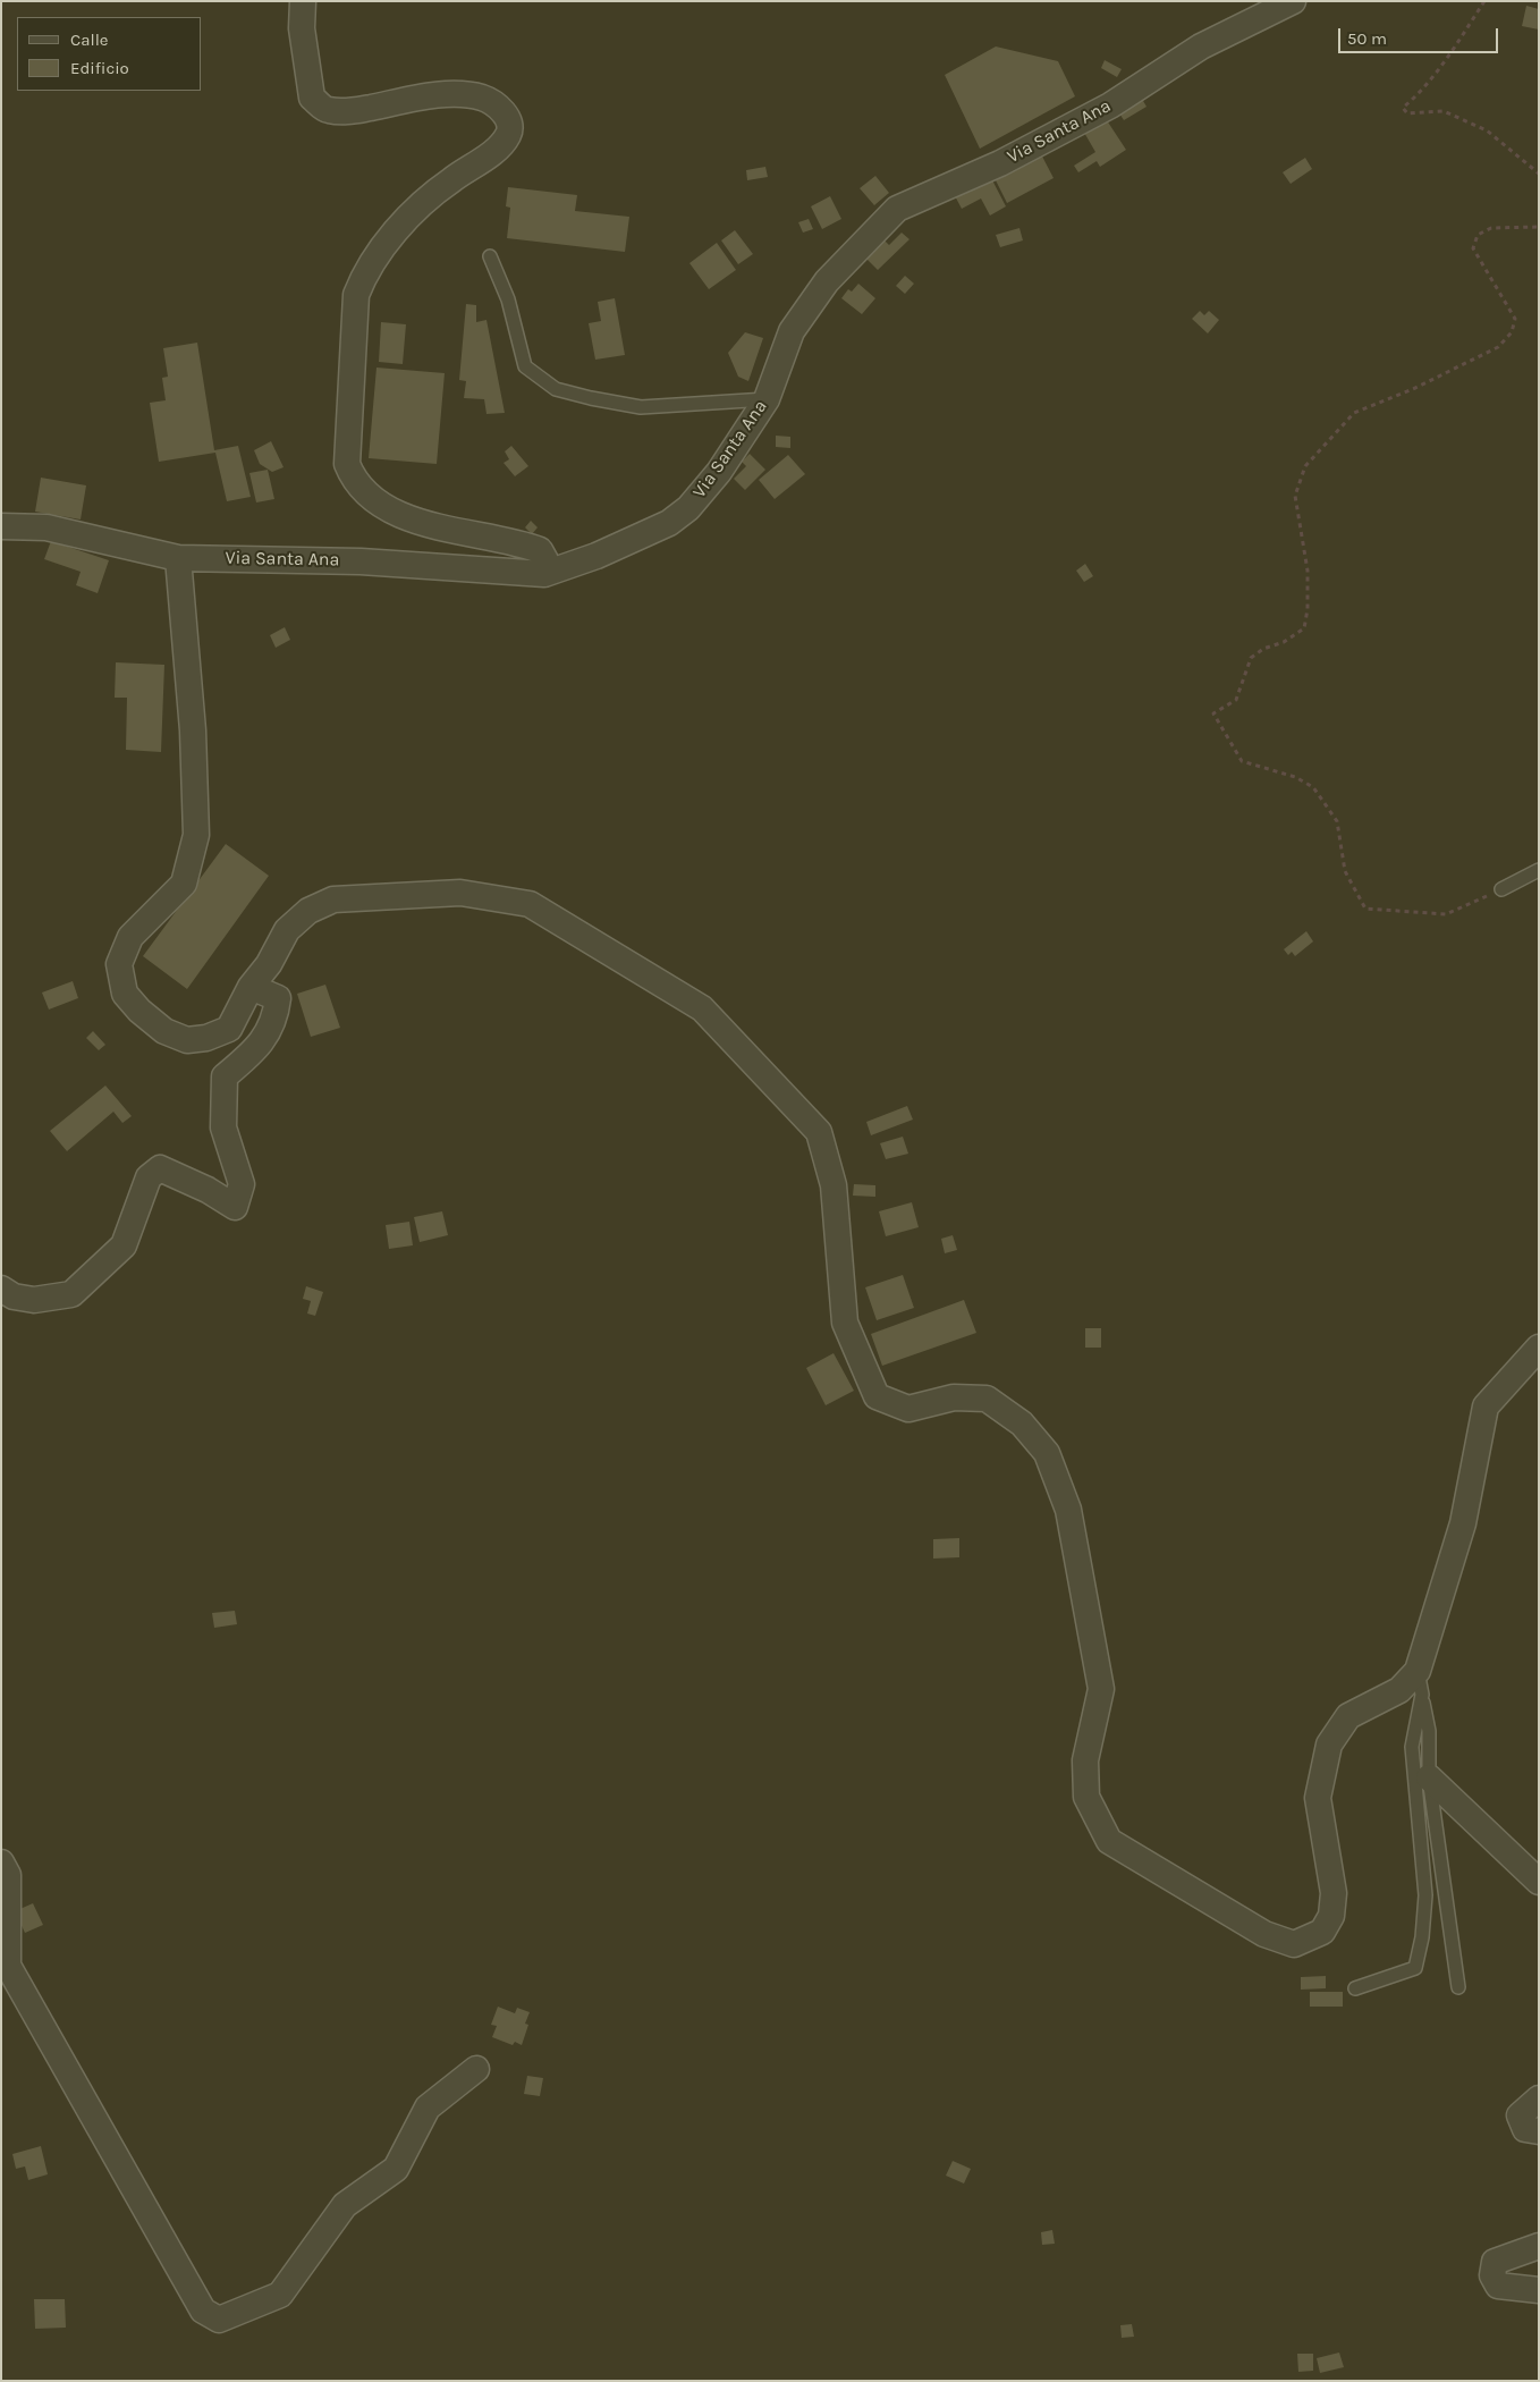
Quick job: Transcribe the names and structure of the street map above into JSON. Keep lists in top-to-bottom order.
{
  "streets": {
    "street": ["Via Santa Ana"]
  },
  "legend": ["Calle", "Edificio"],
  "scale_bar": "50 m"
}
